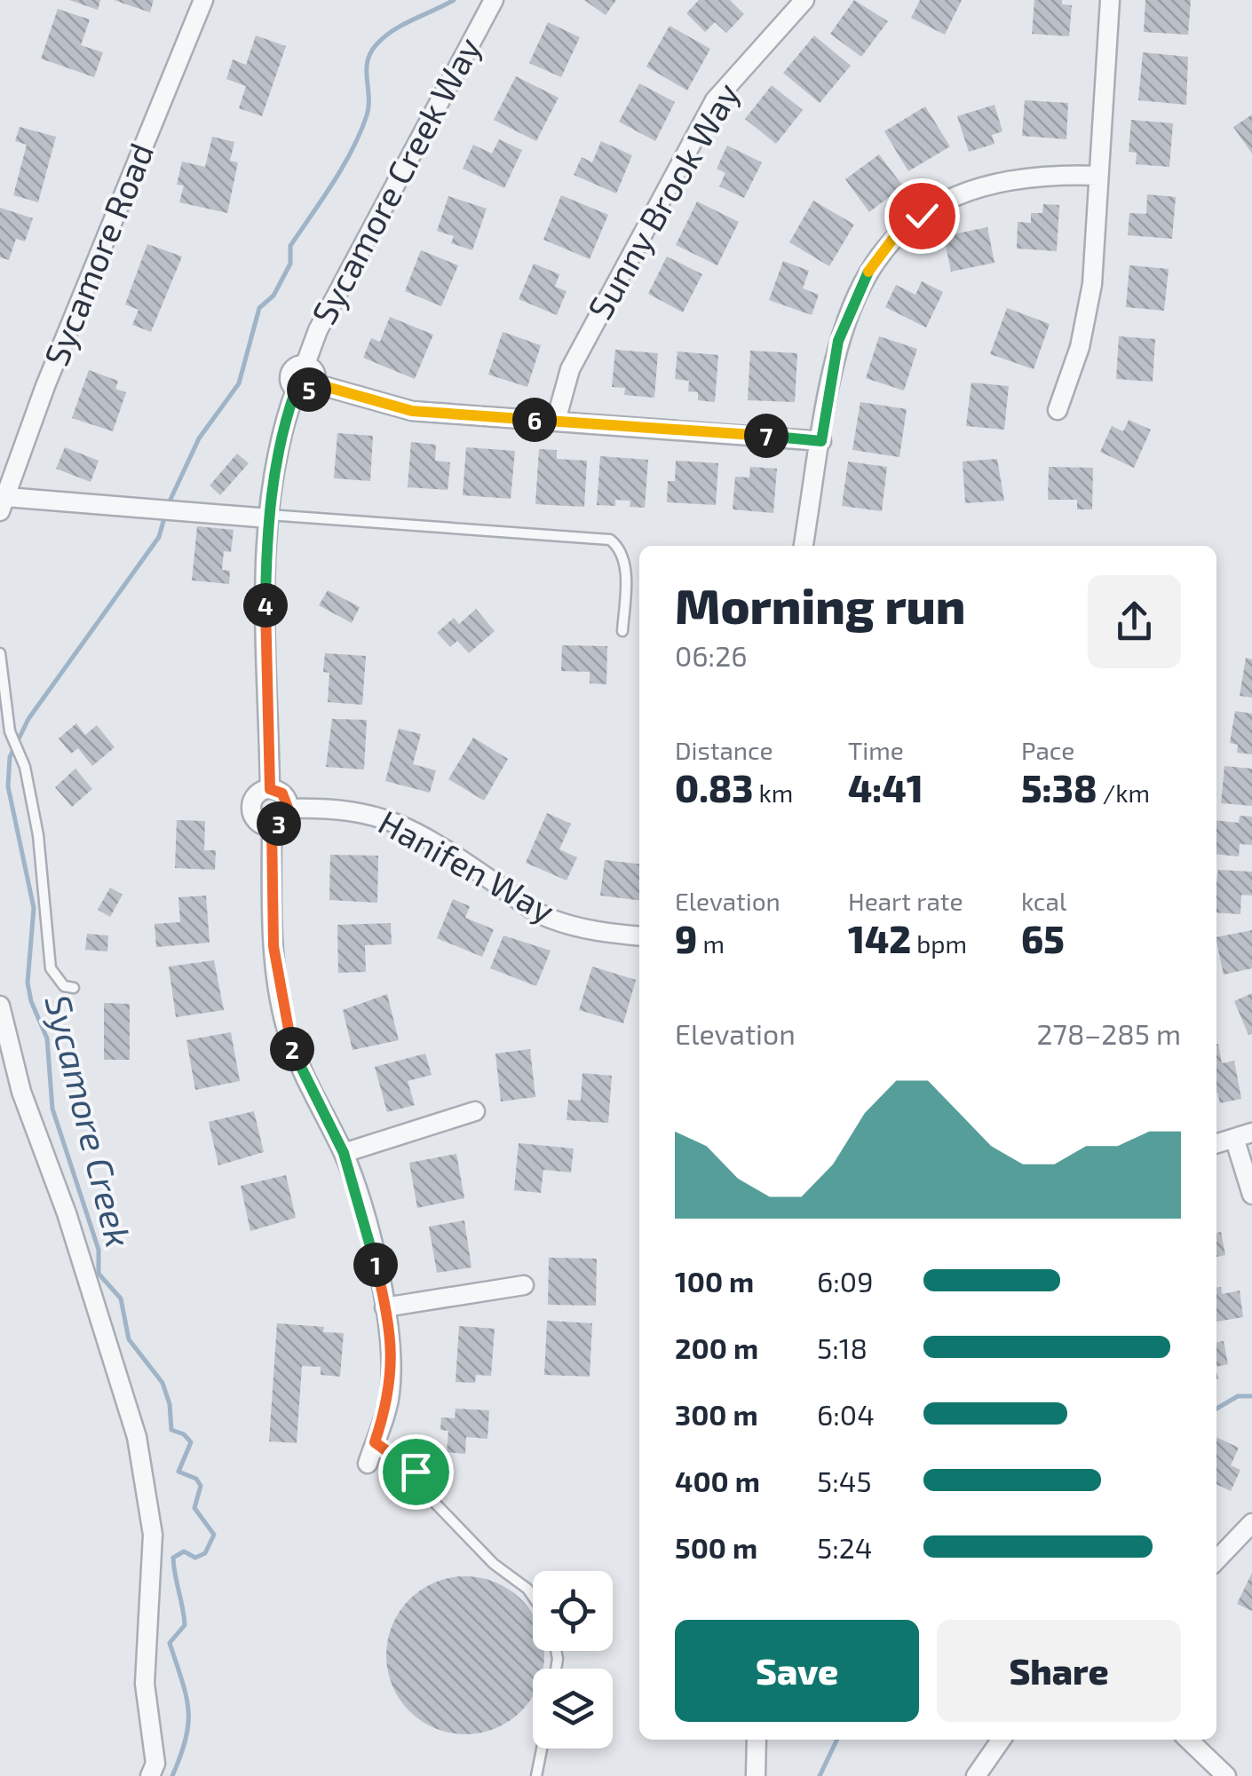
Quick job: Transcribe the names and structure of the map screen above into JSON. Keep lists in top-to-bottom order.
{
  "streets": {
    "street": [
      "Sycamore Creek Way",
      "Sunny Brook Way",
      "Sycamore Road",
      "Hanifen Way"
    ]
  },
  "water": ["Sycamore Creek"],
  "page": {
    "pins": [
      "5",
      "6",
      "7",
      "4",
      "3",
      "2",
      "1"
    ],
    "heading": ["Morning run", "06:26"],
    "stats": [
      ["Distance", "0.83 km"],
      ["Time", "4:41"],
      ["Pace", "5:38 /km"],
      ["Elevation", "9 m"],
      ["Heart rate", "142 bpm"],
      ["kcal", "65"]
    ],
    "chart": ["Elevation", "278–285 m"],
    "list": [
      {
        "name": "100 m",
        "note": "6:09"
      },
      {
        "name": "200 m",
        "note": "5:18"
      },
      {
        "name": "300 m",
        "note": "6:04"
      },
      {
        "name": "400 m",
        "note": "5:45"
      },
      {
        "name": "500 m",
        "note": "5:24"
      }
    ],
    "buttons": ["Save", "Share"]
  }
}
